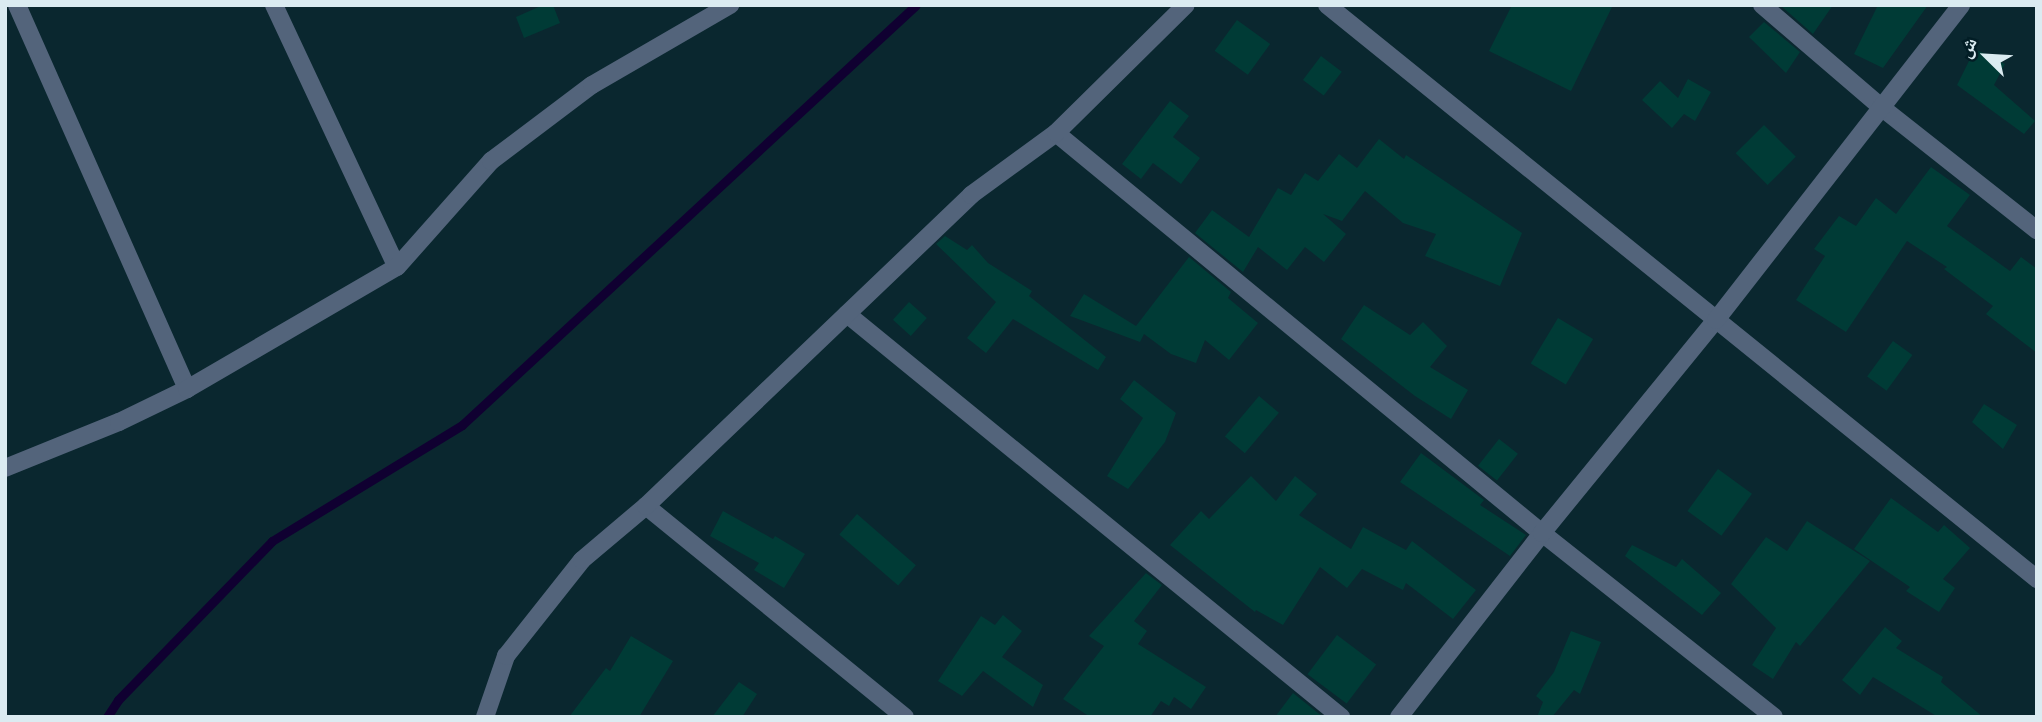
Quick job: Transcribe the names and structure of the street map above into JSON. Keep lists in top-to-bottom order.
{
  "north": "top left"
}
